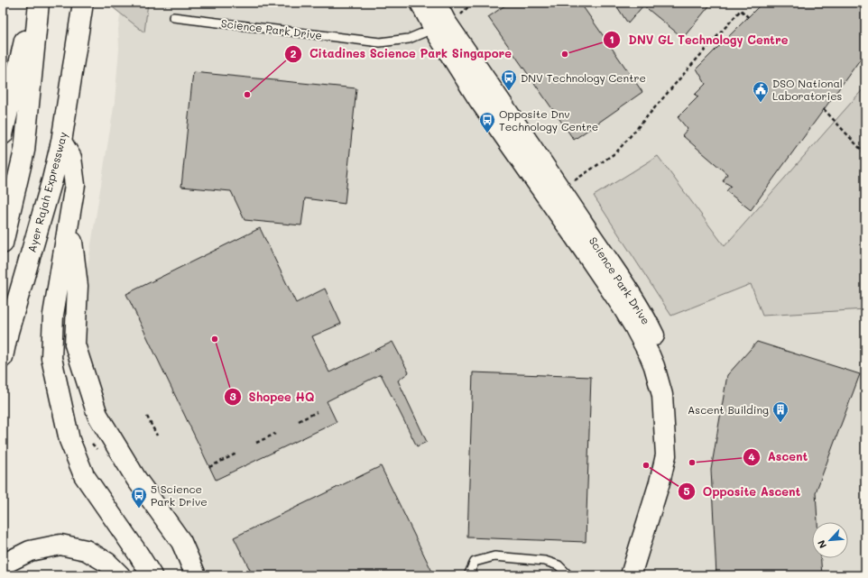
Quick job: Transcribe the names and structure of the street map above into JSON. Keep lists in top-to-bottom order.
{
  "streets": {
    "main road": ["Science Park Drive", "Ayer Rajah Expressway"]
  },
  "places": {
    "other": [
      "DNV GL Technology Centre",
      "Citadines Science Park Singapore",
      "Shopee HQ",
      "Ascent",
      "Opposite Ascent"
    ],
    "bus stop": ["DNV Technology Centre", "Opposite Dnv Technology Centre", "5 Science Park Drive"],
    "public building": ["DSO National Laboratories"],
    "building": ["Ascent Building"]
  },
  "north": "bottom left"
}
